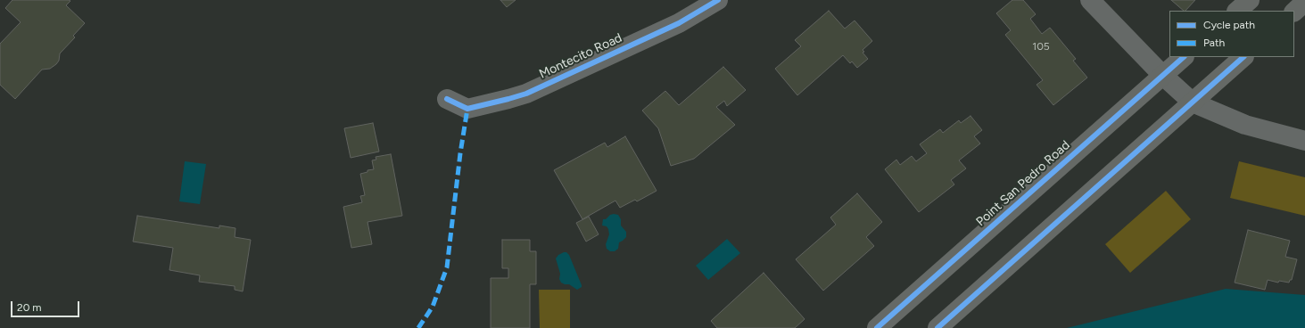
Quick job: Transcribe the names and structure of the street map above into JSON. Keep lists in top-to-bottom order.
{
  "streets": {
    "main road": ["Point San Pedro Road"],
    "street": ["Montecito Road"]
  },
  "house_numbers": ["105"],
  "legend": ["Cycle path", "Path"],
  "scale_bar": "20 m"
}
